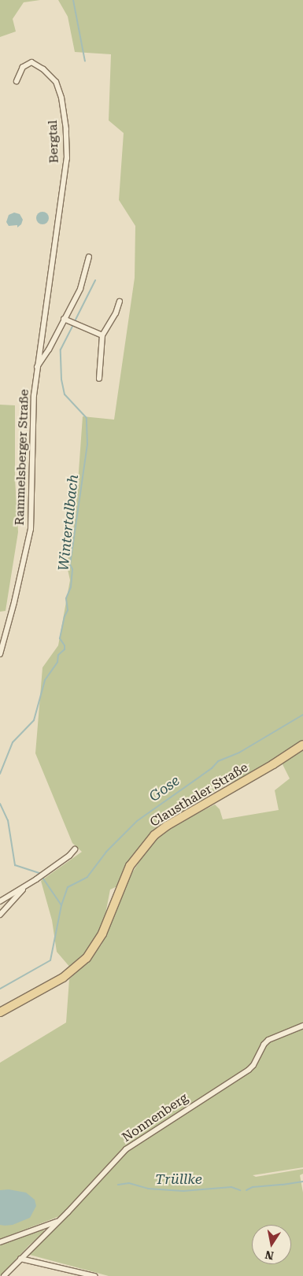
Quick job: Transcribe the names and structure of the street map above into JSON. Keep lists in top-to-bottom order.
{
  "streets": {
    "main road": ["Clausthaler Straße"],
    "street": ["Bergtal", "Rammelsberger Straße", "Nonnenberg"]
  },
  "crossings": [
    ["Bergtal", "Rammelsberger Straße"]
  ],
  "water": ["Wintertalbach", "Gose", "Trüllke"],
  "north": "bottom"
}
